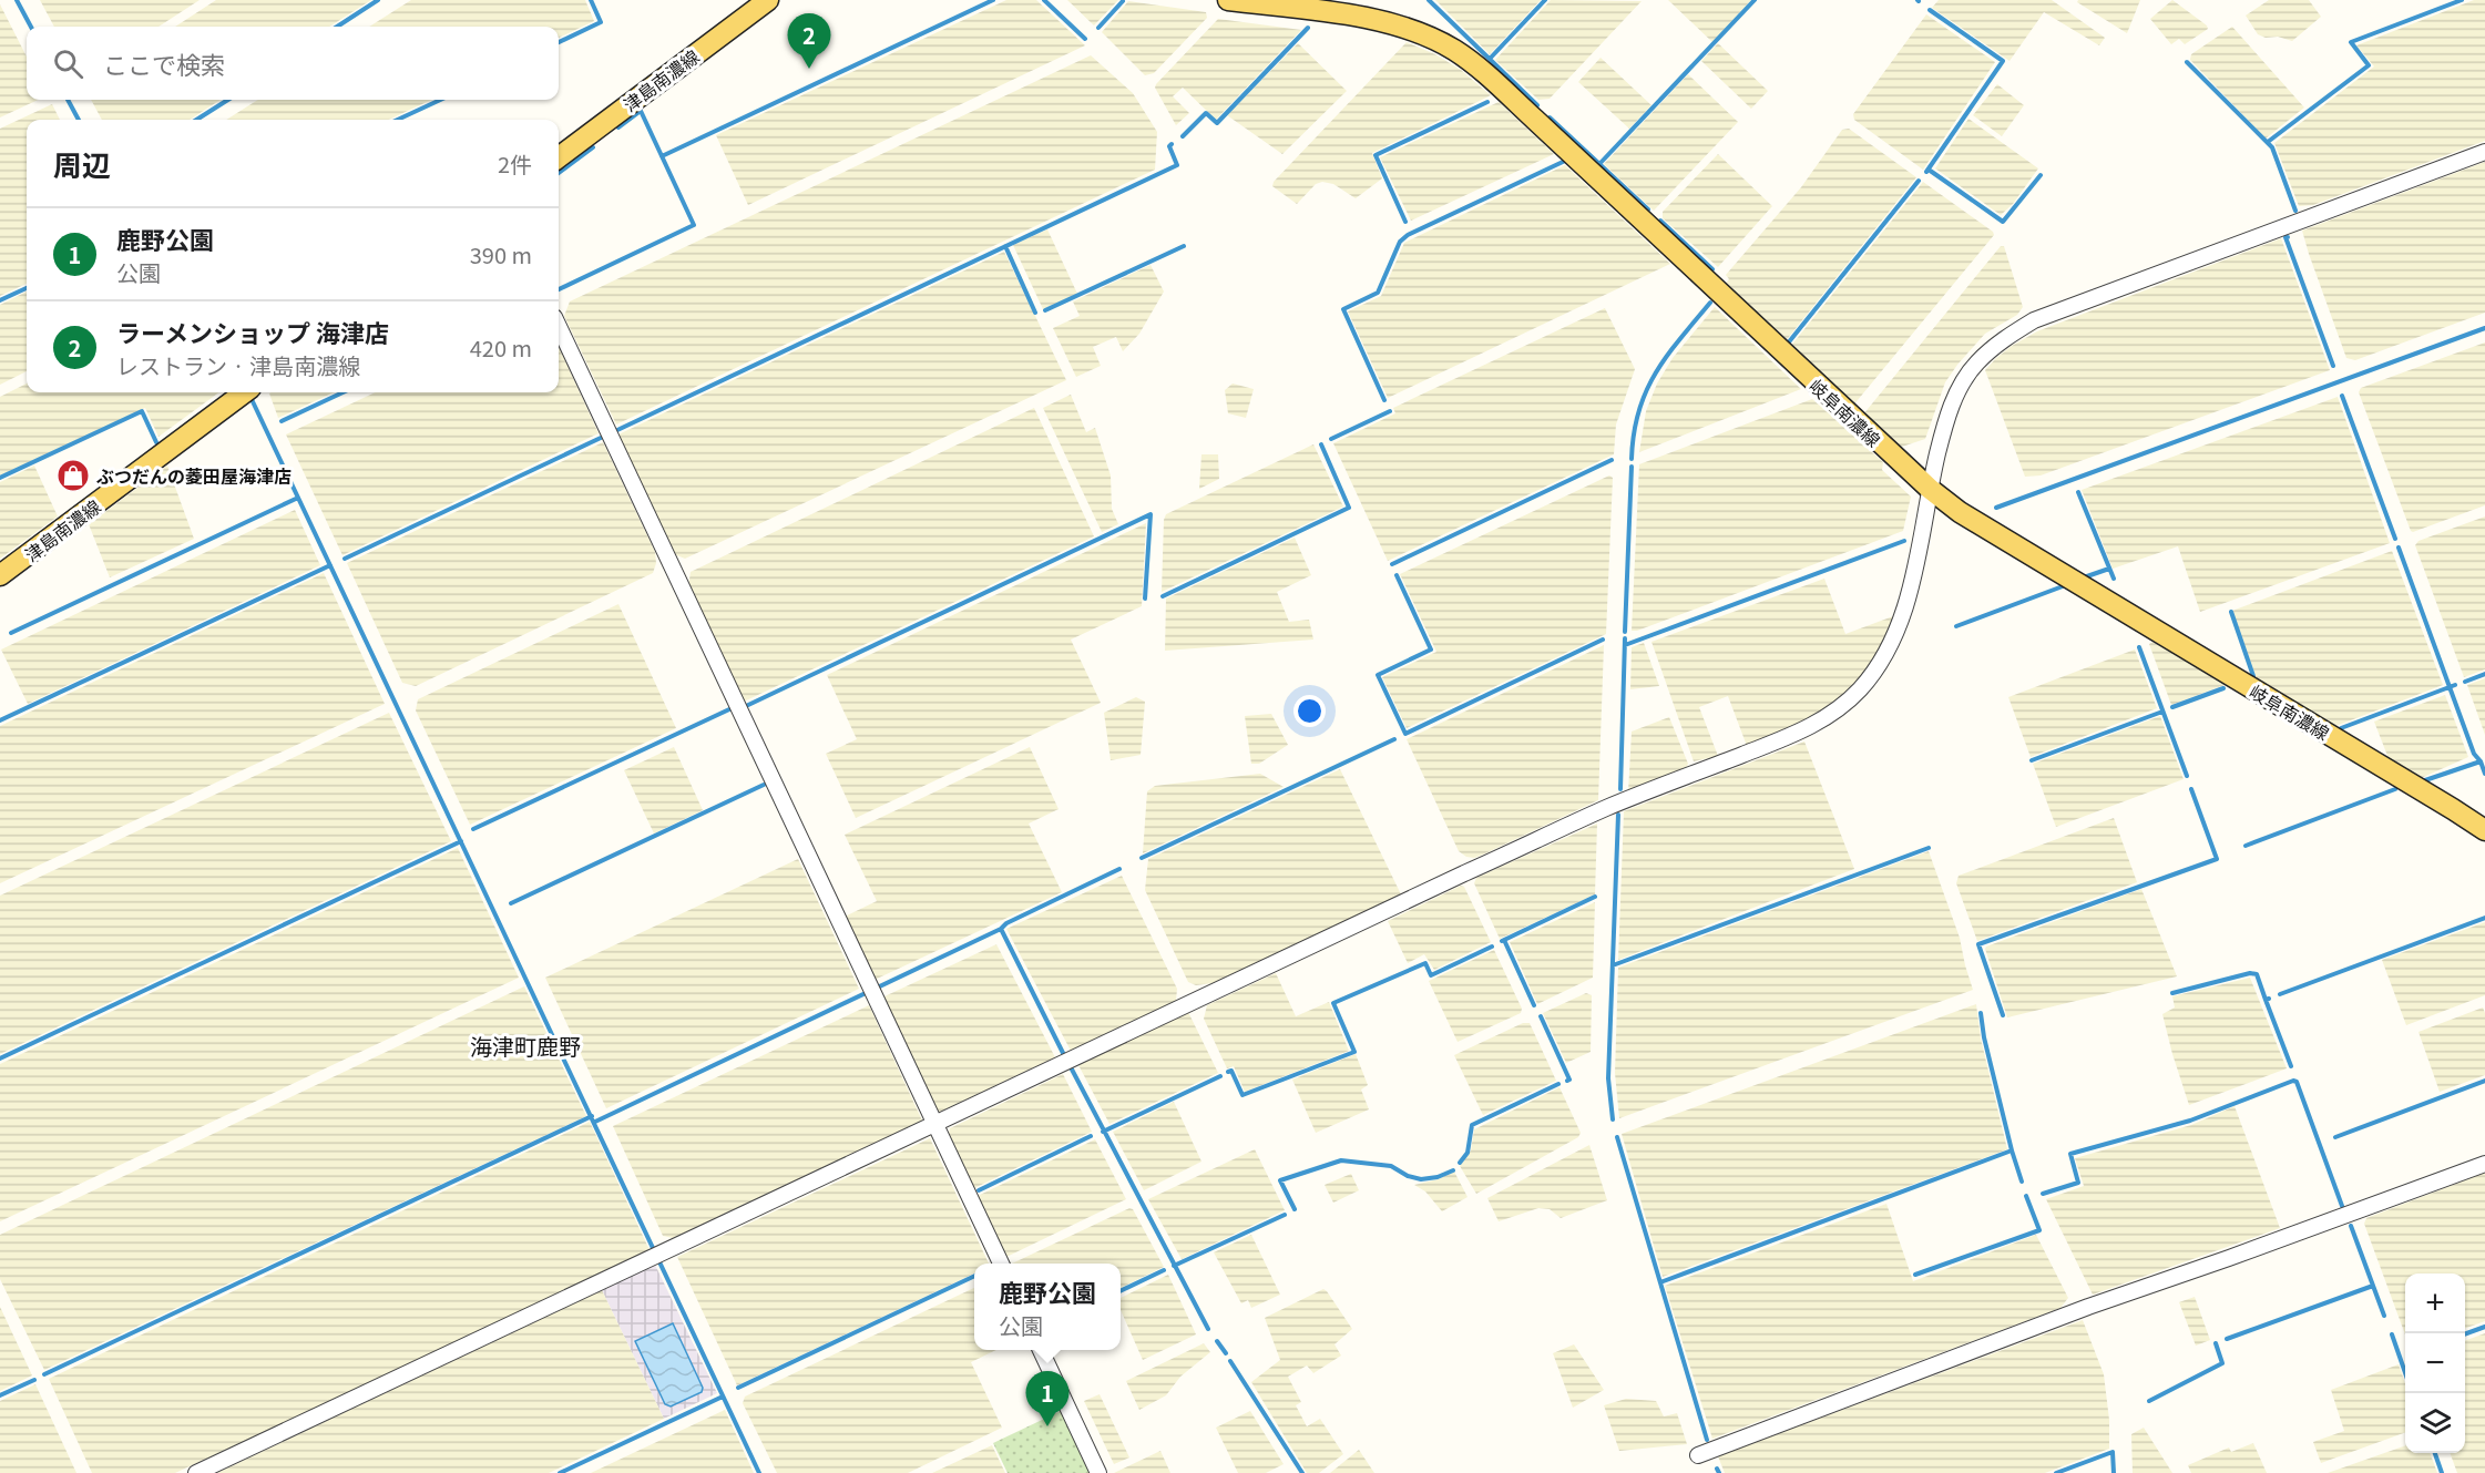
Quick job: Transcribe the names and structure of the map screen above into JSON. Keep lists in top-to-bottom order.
{
  "streets": {
    "main road": ["津島南濃線", "岐阜南濃線"]
  },
  "districts": ["海津町鹿野"],
  "places": {
    "shop": ["ぶつだんの菱田屋海津店"]
  },
  "page": {
    "pins": ["2", "1"],
    "search": "ここで検索",
    "heading": ["周辺", "2件"],
    "list": [
      {
        "mark": "1",
        "name": "鹿野公園",
        "note": "公園",
        "value": "390 m"
      },
      {
        "mark": "2",
        "name": "ラーメンショップ 海津店",
        "note": "レストラン · 津島南濃線",
        "value": "420 m"
      }
    ],
    "popup": ["鹿野公園", "公園"],
    "map_buttons": ["+", "−"]
  }
}
